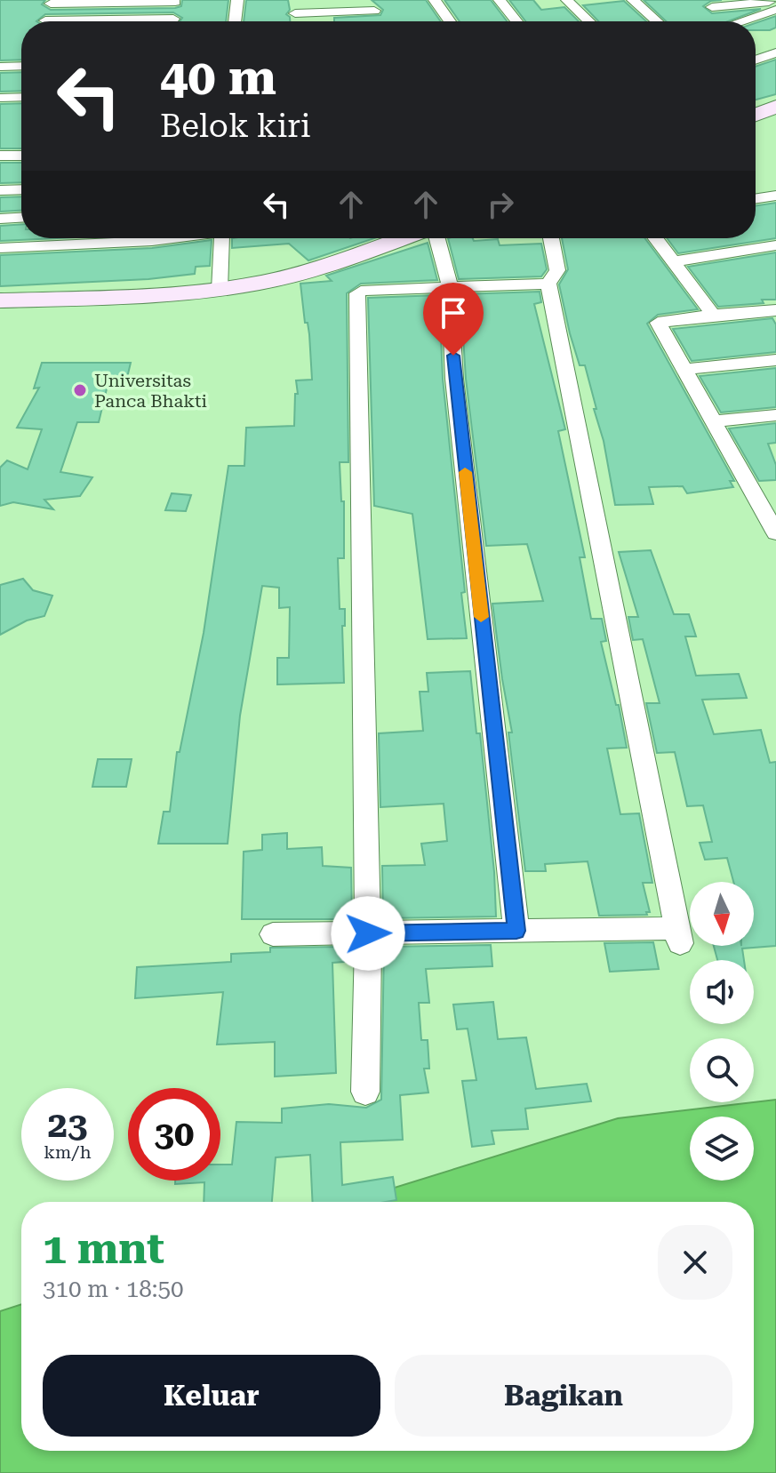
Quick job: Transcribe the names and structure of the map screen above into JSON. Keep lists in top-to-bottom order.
{
  "places": ["Universitas Panca Bhakti"],
  "north": "bottom",
  "page": {
    "turn": ["40 m", "Belok kiri"],
    "speed": "23 km/h",
    "limit": "30",
    "heading": ["1 mnt", "310 m · 18:50"],
    "buttons": ["Keluar", "Bagikan"]
  }
}
